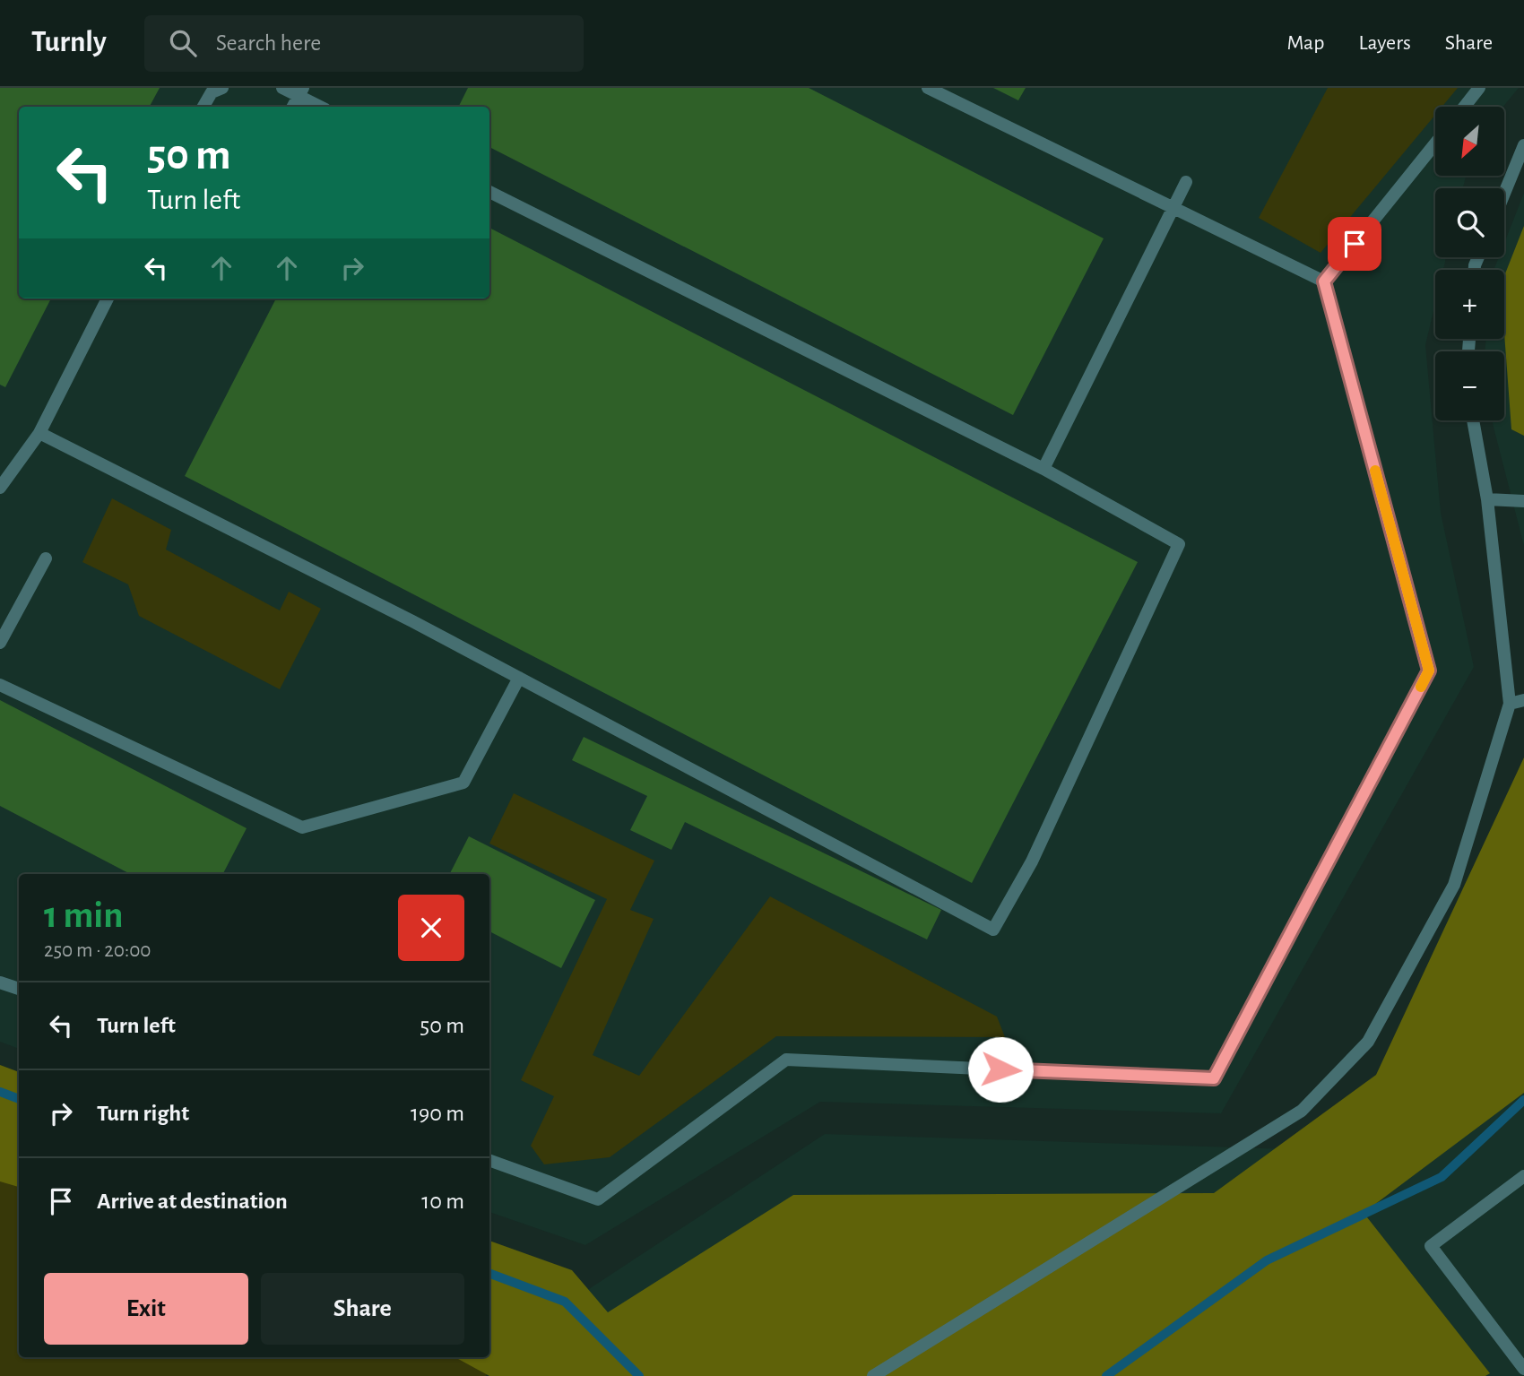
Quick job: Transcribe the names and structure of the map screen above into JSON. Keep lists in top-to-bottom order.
{
  "north": "bottom left",
  "page": {
    "header": "Turnly",
    "search": "Search here",
    "nav": ["Map", "Layers", "Share"],
    "map_buttons": ["+", "−"],
    "turn": ["50 m", "Turn left"],
    "heading": ["1 min", "250 m · 20:00"],
    "list": [
      {
        "name": "Turn left",
        "value": "50 m"
      },
      {
        "name": "Turn right",
        "value": "190 m"
      },
      {
        "name": "Arrive at destination",
        "value": "10 m"
      }
    ],
    "buttons": ["Exit", "Share"]
  }
}
